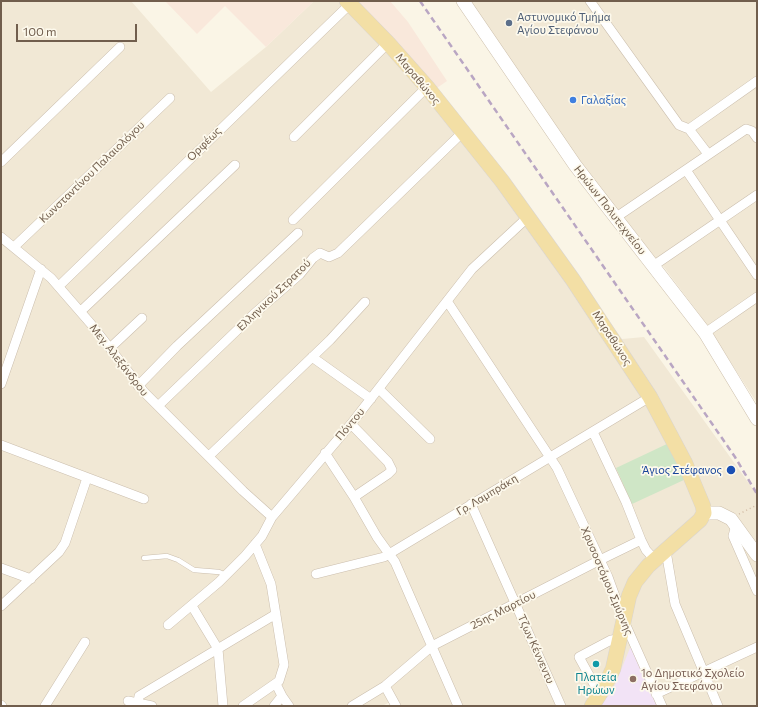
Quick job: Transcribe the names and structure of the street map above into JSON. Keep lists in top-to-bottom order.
{
  "streets": {
    "main road": ["Μαραθώνος"],
    "street": [
      "Ορφέως",
      "Κωνσταντίνου Παλαιολόγου",
      "Ηρώων Πολυτεχνείου",
      "Ελληνικού Στρατού",
      "Μεγ. Αλεξάνδρου",
      "Πόντου",
      "Γρ. Λαμπράκη",
      "Χρυσοστόμου Σμύρνης",
      "25ης Μαρτίου",
      "Τζων Κέννεντυ"
    ]
  },
  "crossings": [
    ["Μαραθώνος", "Ορφέως"],
    ["Μαραθώνος", "Ελληνικού Στρατού"],
    ["Μαραθώνος", "Πόντου"],
    ["Μαραθώνος", "Γρ. Λαμπράκη"],
    ["Ορφέως", "Μεγ. Αλεξάνδρου"],
    ["Κωνσταντίνου Παλαιολόγου", "Μεγ. Αλεξάνδρου"],
    ["Ελληνικού Στρατού", "Μεγ. Αλεξάνδρου"],
    ["Μεγ. Αλεξάνδρου", "Πόντου"],
    ["Πόντου", "Χρυσοστόμου Σμύρνης"],
    ["Γρ. Λαμπράκη", "Χρυσοστόμου Σμύρνης"],
    ["Γρ. Λαμπράκη", "Τζων Κέννεντυ"],
    ["Χρυσοστόμου Σμύρνης", "25ης Μαρτίου"],
    ["25ης Μαρτίου", "Τζων Κέννεντυ"]
  ],
  "places": [
    "Αστυνομικό Τμήμα Αγίου Στεφάνου",
    "Γαλαξίας",
    "Άγιος Στέφανος",
    "Πλατεία Ηρώων",
    "1ο Δημοτικό Σχολείο Αγίου Στεφάνου"
  ],
  "scale_bar": "100 m"
}
